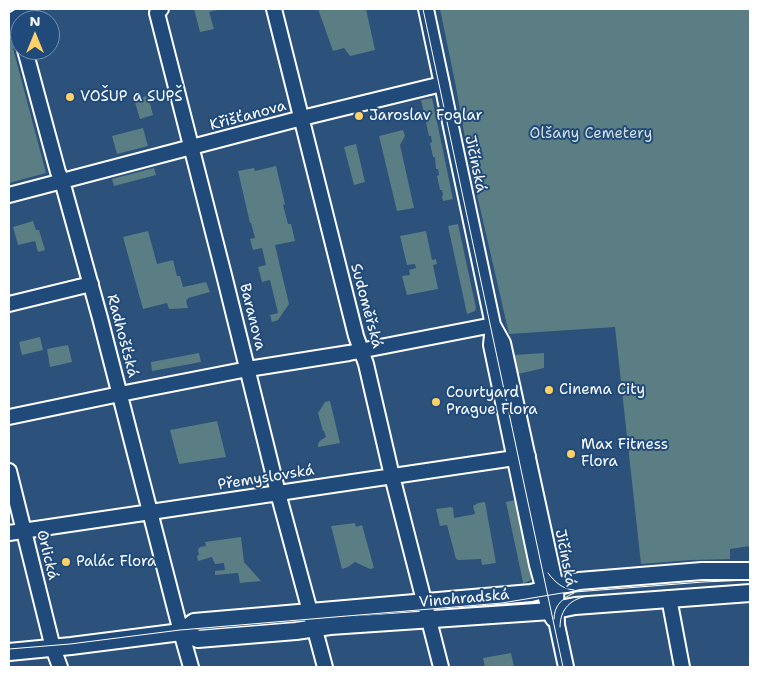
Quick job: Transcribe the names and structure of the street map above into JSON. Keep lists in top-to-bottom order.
{
  "streets": {
    "main road": ["Vinohradská"],
    "street": [
      "Křišťanova",
      "Jičínská",
      "Sudoměřská",
      "Baranova",
      "Radhošťská",
      "Přemyslovská",
      "Orlická"
    ]
  },
  "crossings": [
    ["Křišťanova", "Jičínská"],
    ["Křišťanova", "Sudoměřská"],
    ["Křišťanova", "Baranova"],
    ["Křišťanova", "Radhošťská"],
    ["Jičínská", "Přemyslovská"],
    ["Jičínská", "Vinohradská"],
    ["Sudoměřská", "Přemyslovská"],
    ["Sudoměřská", "Vinohradská"],
    ["Baranova", "Přemyslovská"],
    ["Baranova", "Vinohradská"],
    ["Radhošťská", "Přemyslovská"],
    ["Radhošťská", "Vinohradská"],
    ["Přemyslovská", "Orlická"],
    ["Orlická", "Vinohradská"]
  ],
  "parks": ["Olšany Cemetery"],
  "places": [
    "VOŠUP a SUPŠ",
    "Jaroslav Foglar",
    "Cinema City",
    "Courtyard Prague Flora",
    "Max Fitness Flora",
    "Palác Flora"
  ],
  "north": "top"
}
